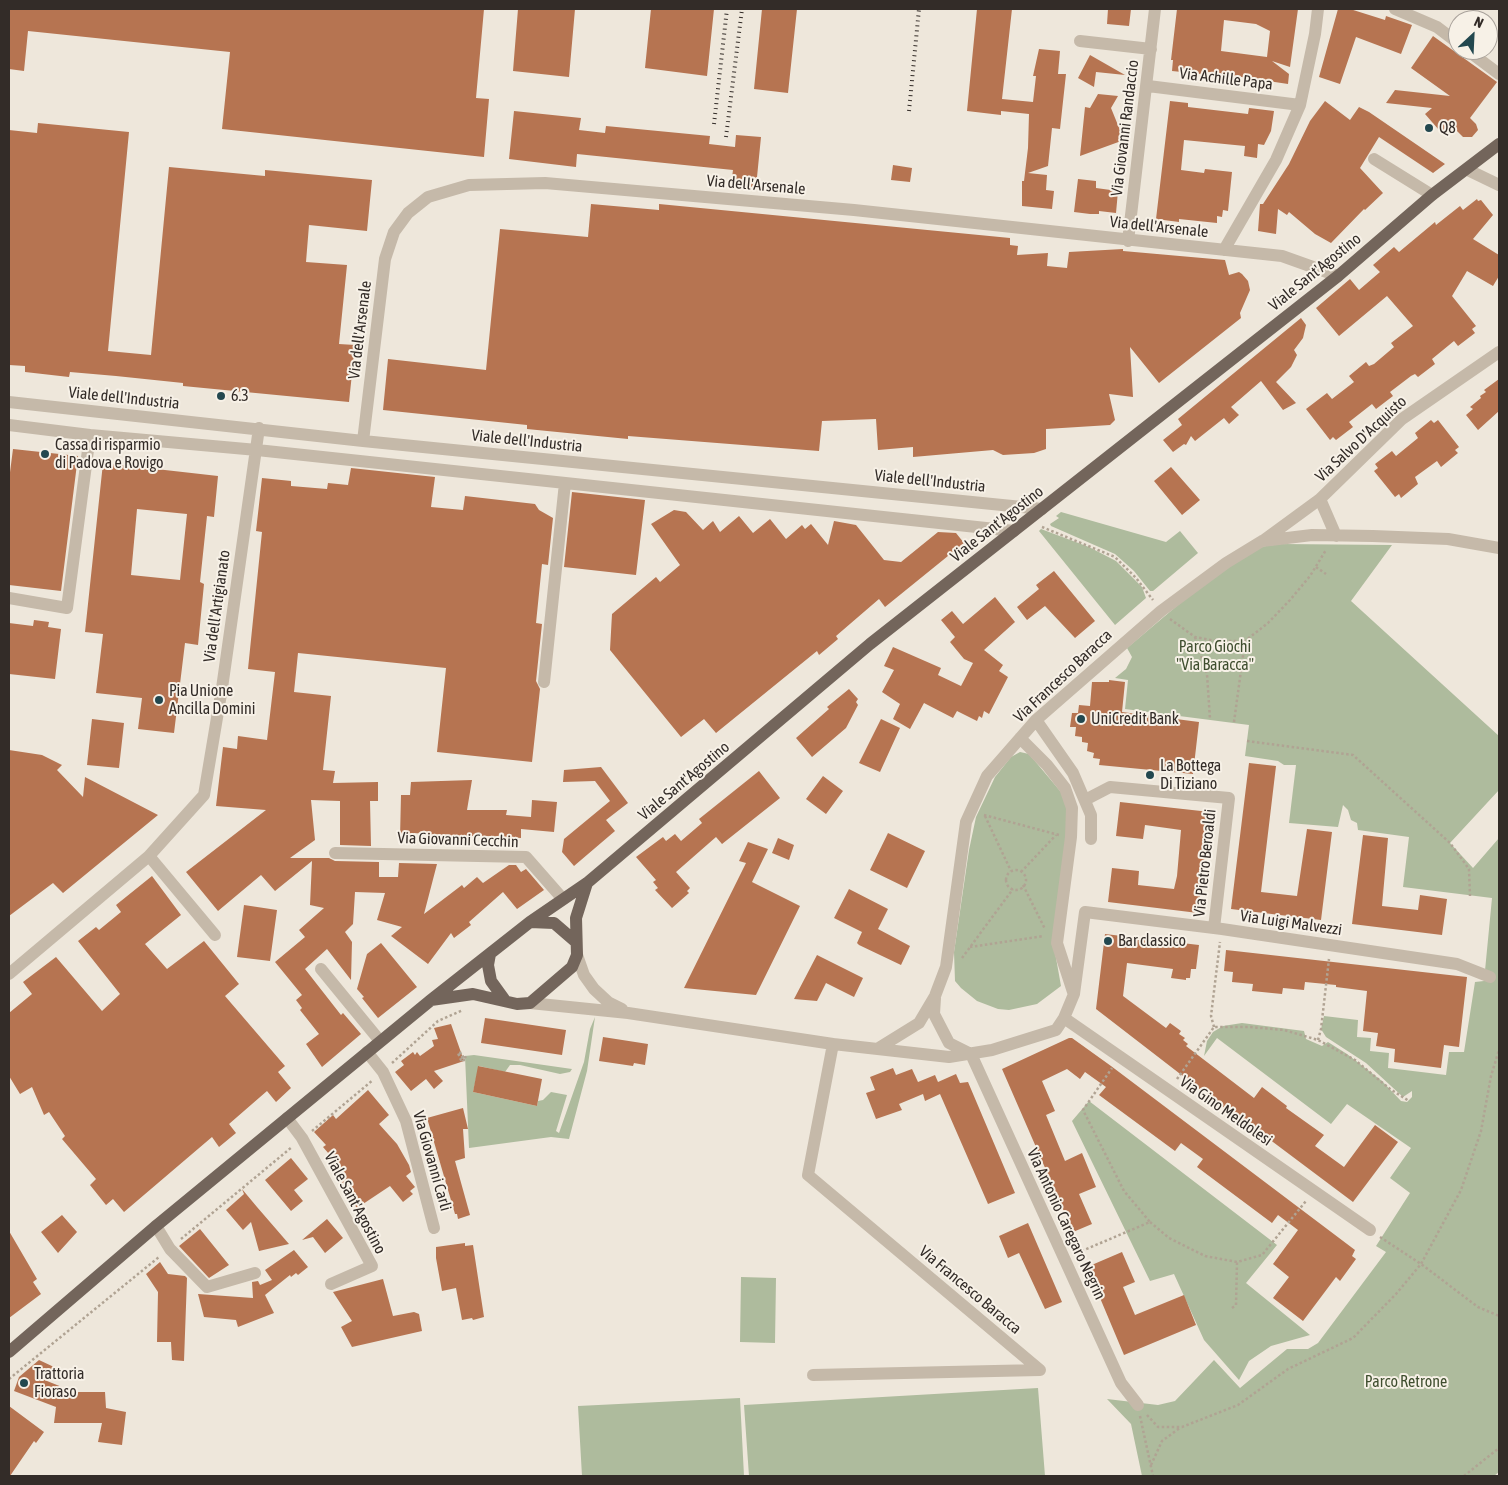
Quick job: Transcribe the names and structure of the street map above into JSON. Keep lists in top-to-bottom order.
{
  "streets": {
    "main road": ["Viale Sant'Agostino"],
    "street": [
      "Via Achille Papa",
      "Via Giovanni Randaccio",
      "Via dell'Arsenale",
      "Viale dell'Industria",
      "Via Salvo D'Acquisto",
      "Via dell'Artigianato",
      "Via Francesco Baracca",
      "Via Giovanni Cecchin",
      "Via Pietro Beroaldi",
      "Via Luigi Malvezzi",
      "Via Gino Meldolesi",
      "Via Giovanni Carli",
      "Via Antonio Caregaro Negrin"
    ]
  },
  "crossings": [
    ["Via Achille Papa", "Via Giovanni Randaccio"],
    ["Via Giovanni Randaccio", "Via dell'Arsenale"],
    ["Via dell'Arsenale", "Viale Sant'Agostino"],
    ["Via dell'Arsenale", "Viale dell'Industria"],
    ["Viale Sant'Agostino", "Viale dell'Industria"],
    ["Viale Sant'Agostino", "Via Giovanni Cecchin"],
    ["Viale Sant'Agostino", "Via Giovanni Carli"],
    ["Viale dell'Industria", "Via dell'Artigianato"],
    ["Via Salvo D'Acquisto", "Via Francesco Baracca"],
    ["Via Pietro Beroaldi", "Via Luigi Malvezzi"]
  ],
  "parks": ["Parco Giochi \"Via Baracca\"", "Parco Retrone"],
  "places": [
    "Q8",
    "6.3",
    "Cassa di risparmio di Padova e Rovigo",
    "Pia Unione Ancilla Domini",
    "UniCredit Bank",
    "La Bottega Di Tiziano",
    "Bar classico",
    "Trattoria Fioraso"
  ],
  "north": "top right"
}
